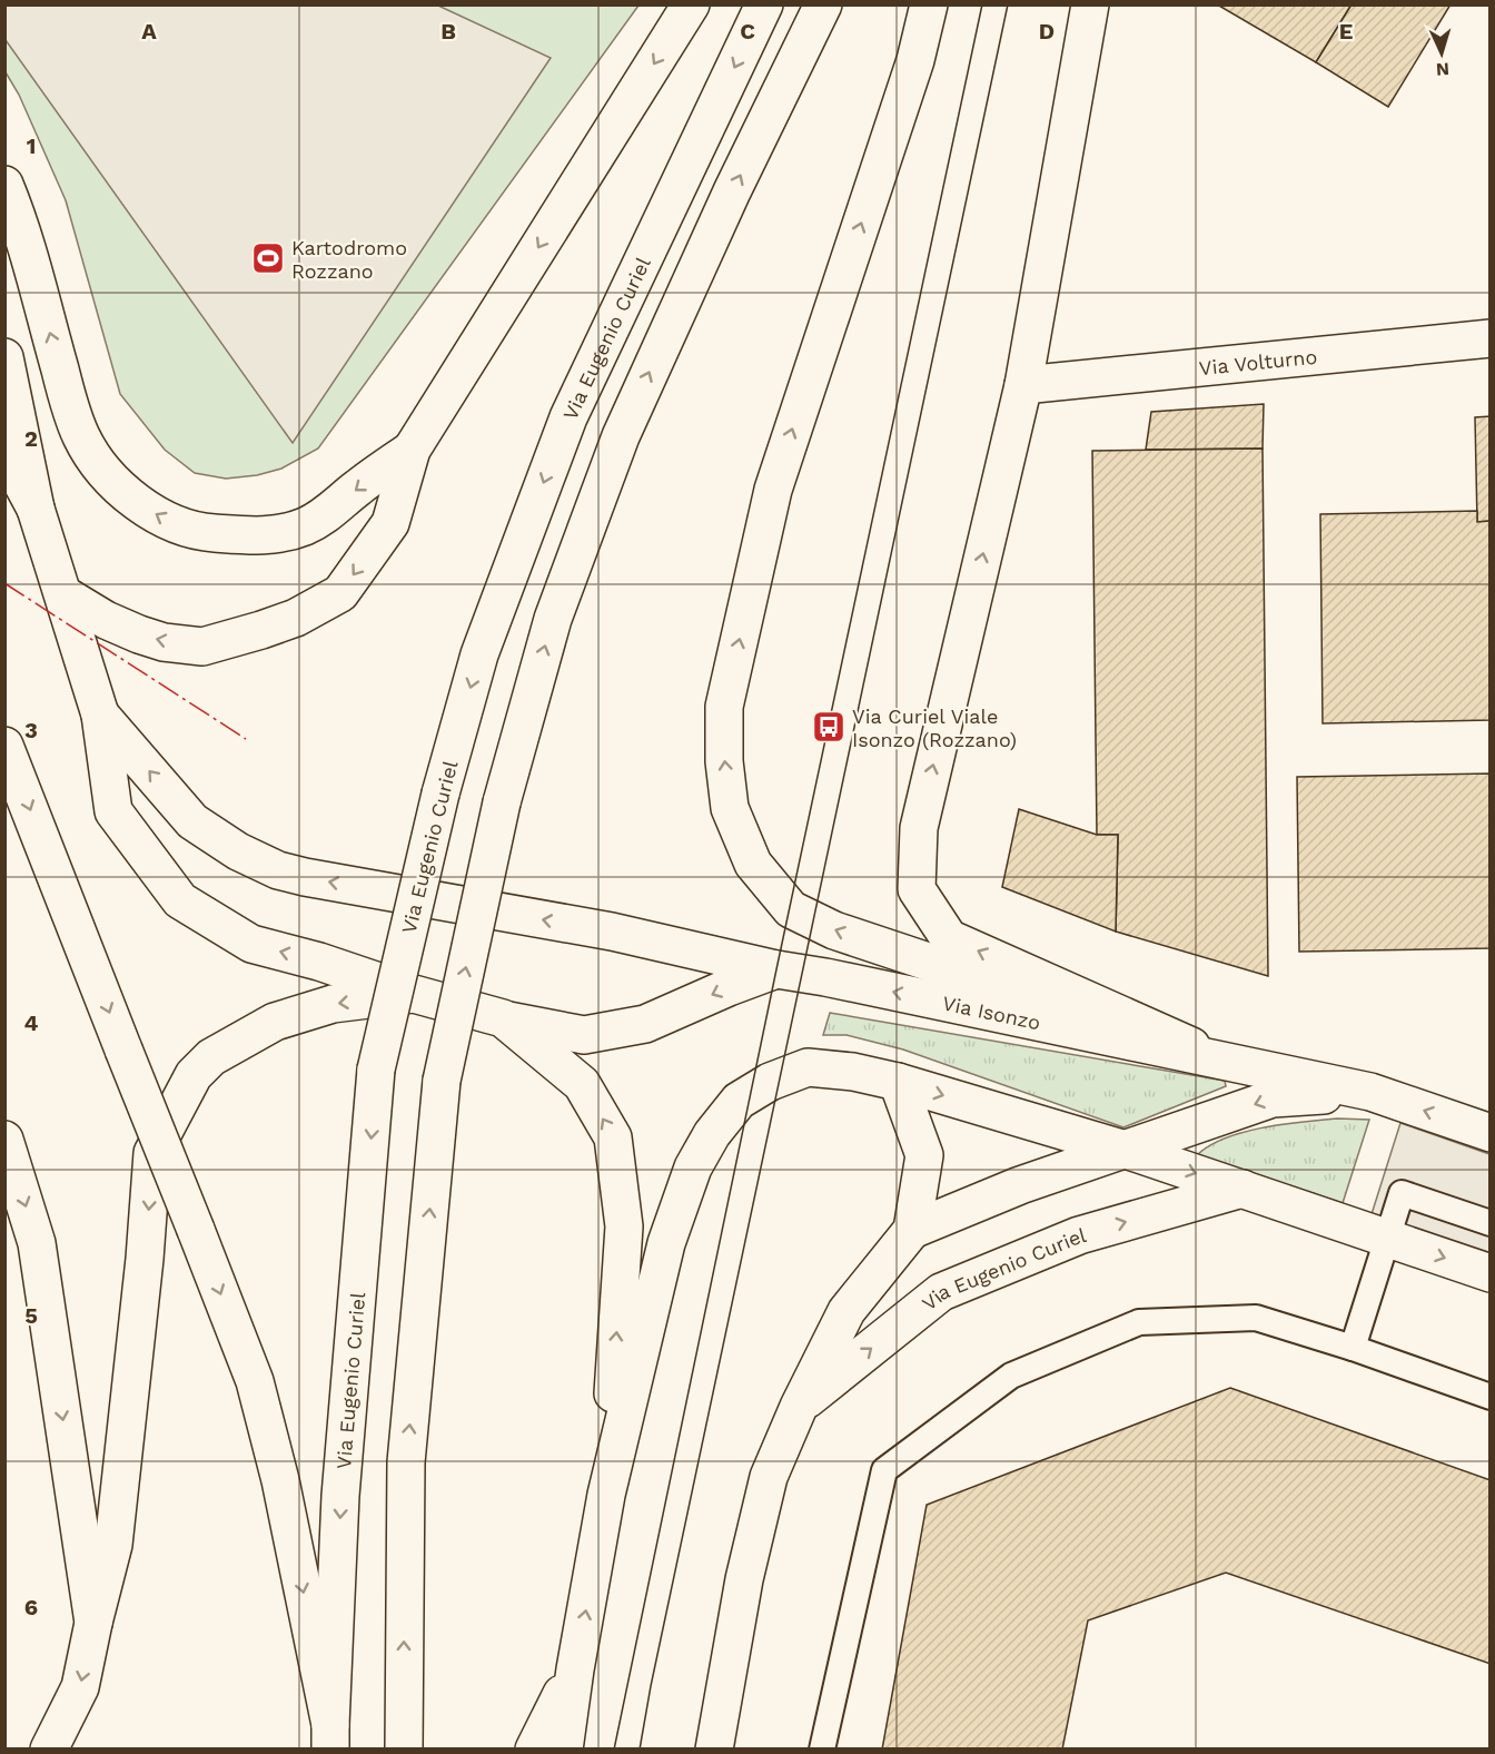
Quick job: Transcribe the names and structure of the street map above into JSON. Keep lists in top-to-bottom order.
{
  "streets": {
    "main road": ["Via Eugenio Curiel", "Via Volturno", "Via Isonzo"]
  },
  "crossings": [
    ["Via Eugenio Curiel", "Via Isonzo"]
  ],
  "places": {
    "sports": ["Kartodromo Rozzano"],
    "bus stop": ["Via Curiel Viale Isonzo (Rozzano)"]
  },
  "north": "bottom",
  "grid": {
    "columns": [
      "A",
      "B",
      "C",
      "D",
      "E"
    ],
    "rows": [
      "1",
      "2",
      "3",
      "4",
      "5",
      "6"
    ]
  }
}
